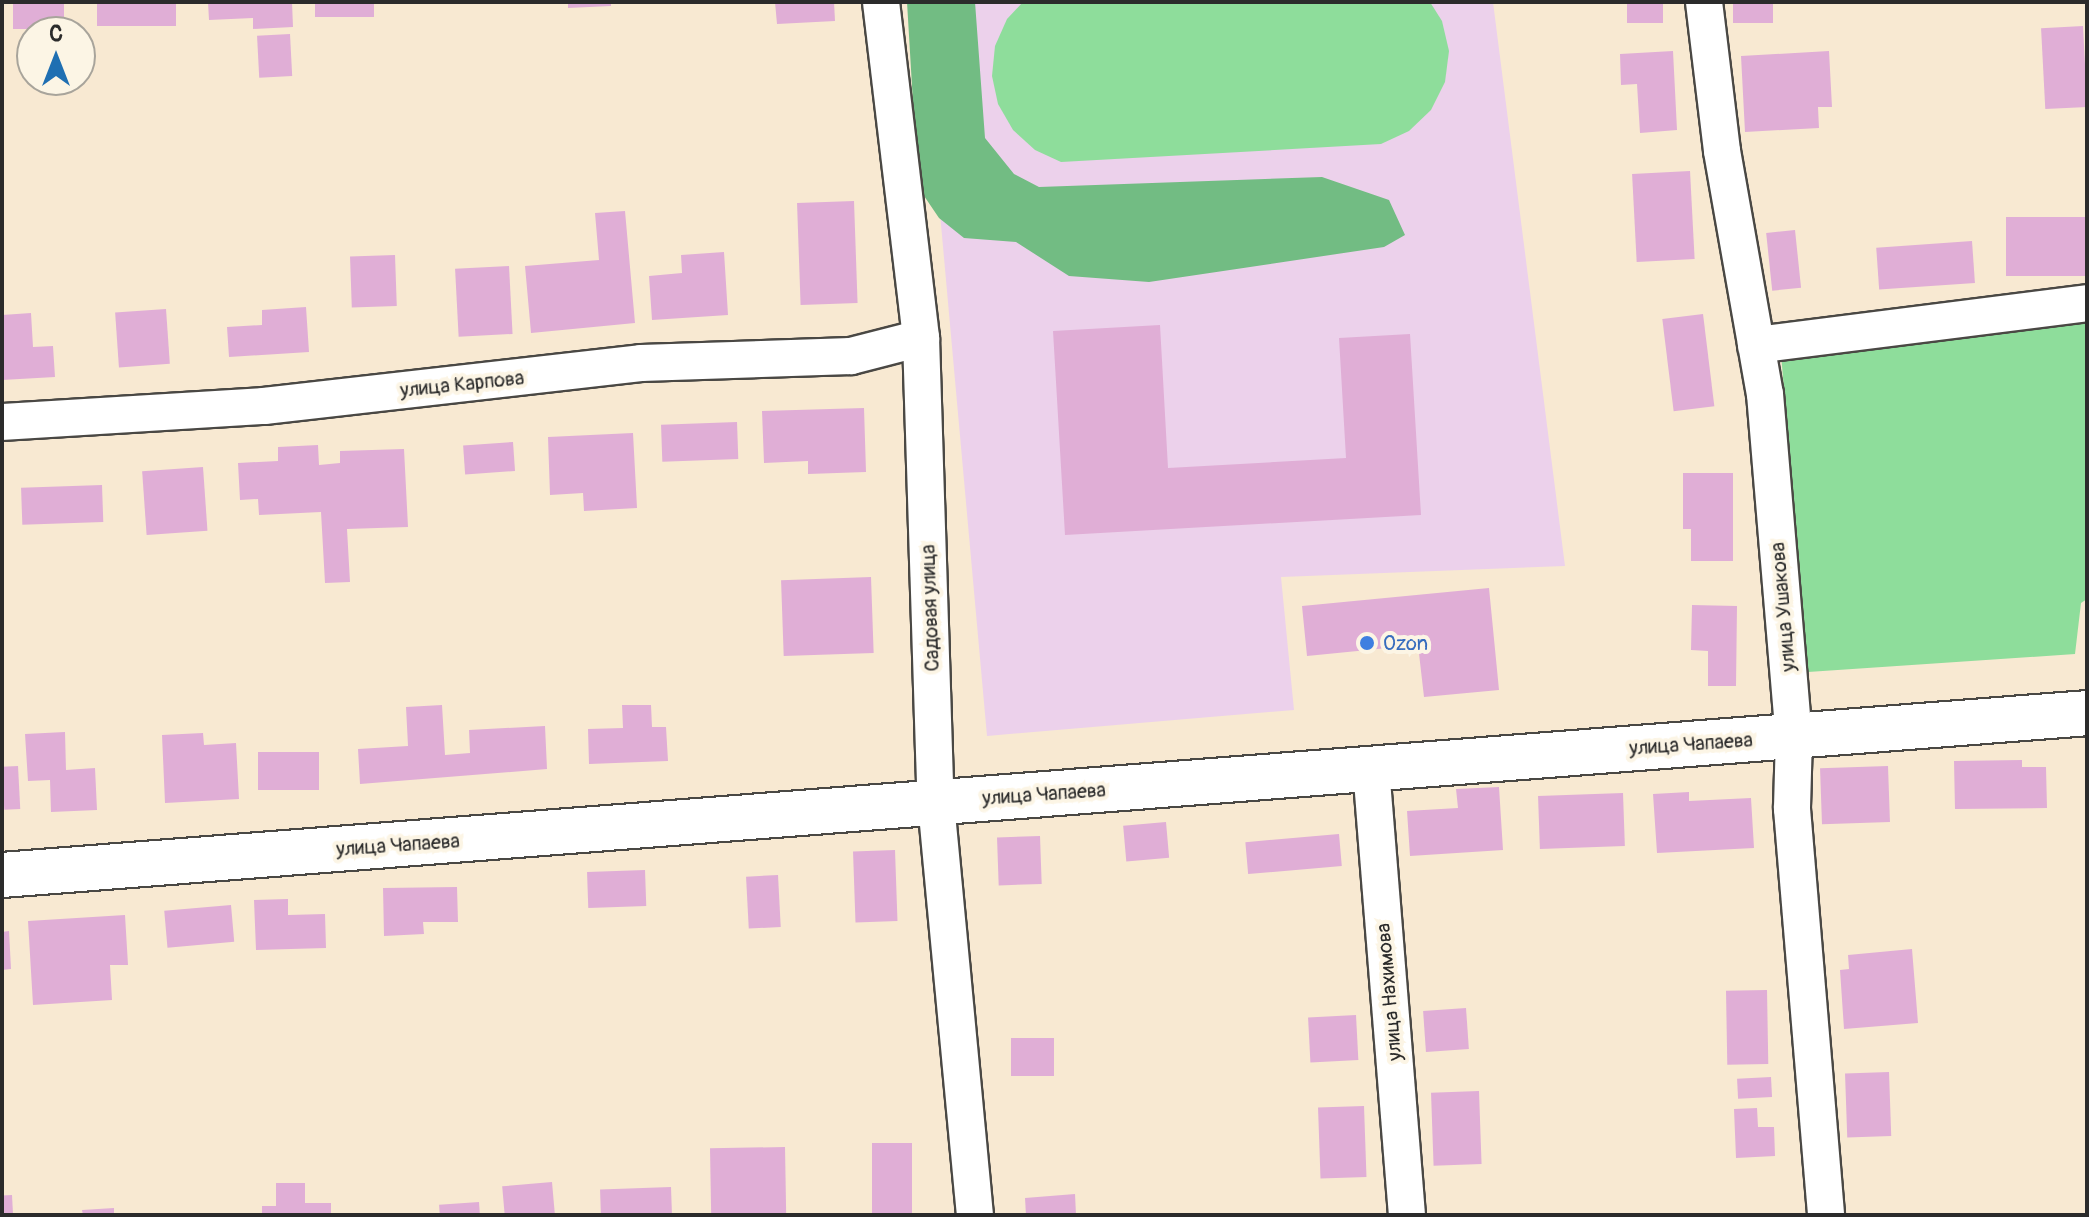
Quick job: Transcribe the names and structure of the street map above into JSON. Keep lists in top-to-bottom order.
{
  "streets": {
    "street": [
      "улица Карпова",
      "улица Ушакова",
      "Садовая улица",
      "улица Чапаева",
      "улица Нахимова"
    ]
  },
  "crossings": [
    ["улица Карпова", "Садовая улица"],
    ["улица Ушакова", "улица Чапаева"],
    ["Садовая улица", "улица Чапаева"],
    ["улица Чапаева", "улица Нахимова"]
  ],
  "places": ["Ozon"],
  "north": "top"
}
